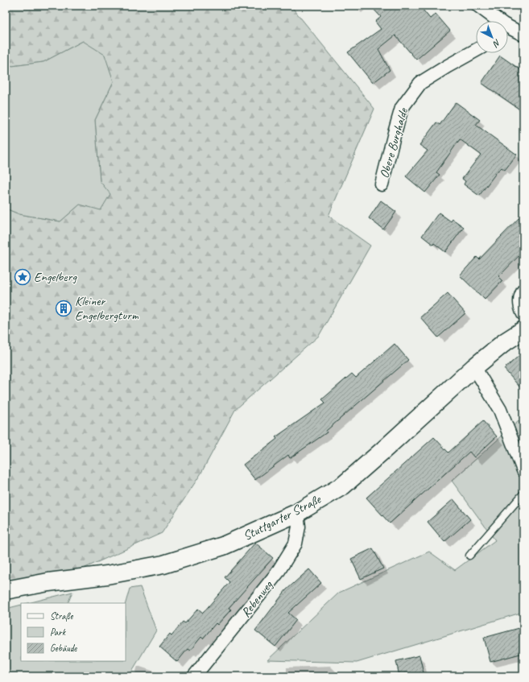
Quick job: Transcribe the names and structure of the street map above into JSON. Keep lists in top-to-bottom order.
{
  "streets": {
    "main road": ["Stuttgarter Straße"],
    "street": ["Obere Burghalde", "Rebenweg"]
  },
  "crossings": [
    ["Stuttgarter Straße", "Rebenweg"]
  ],
  "places": {
    "place": ["Engelberg"],
    "building": ["Kleiner Engelbergturm"]
  },
  "legend": ["Straße", "Park", "Gebäude"],
  "north": "bottom right"
}
